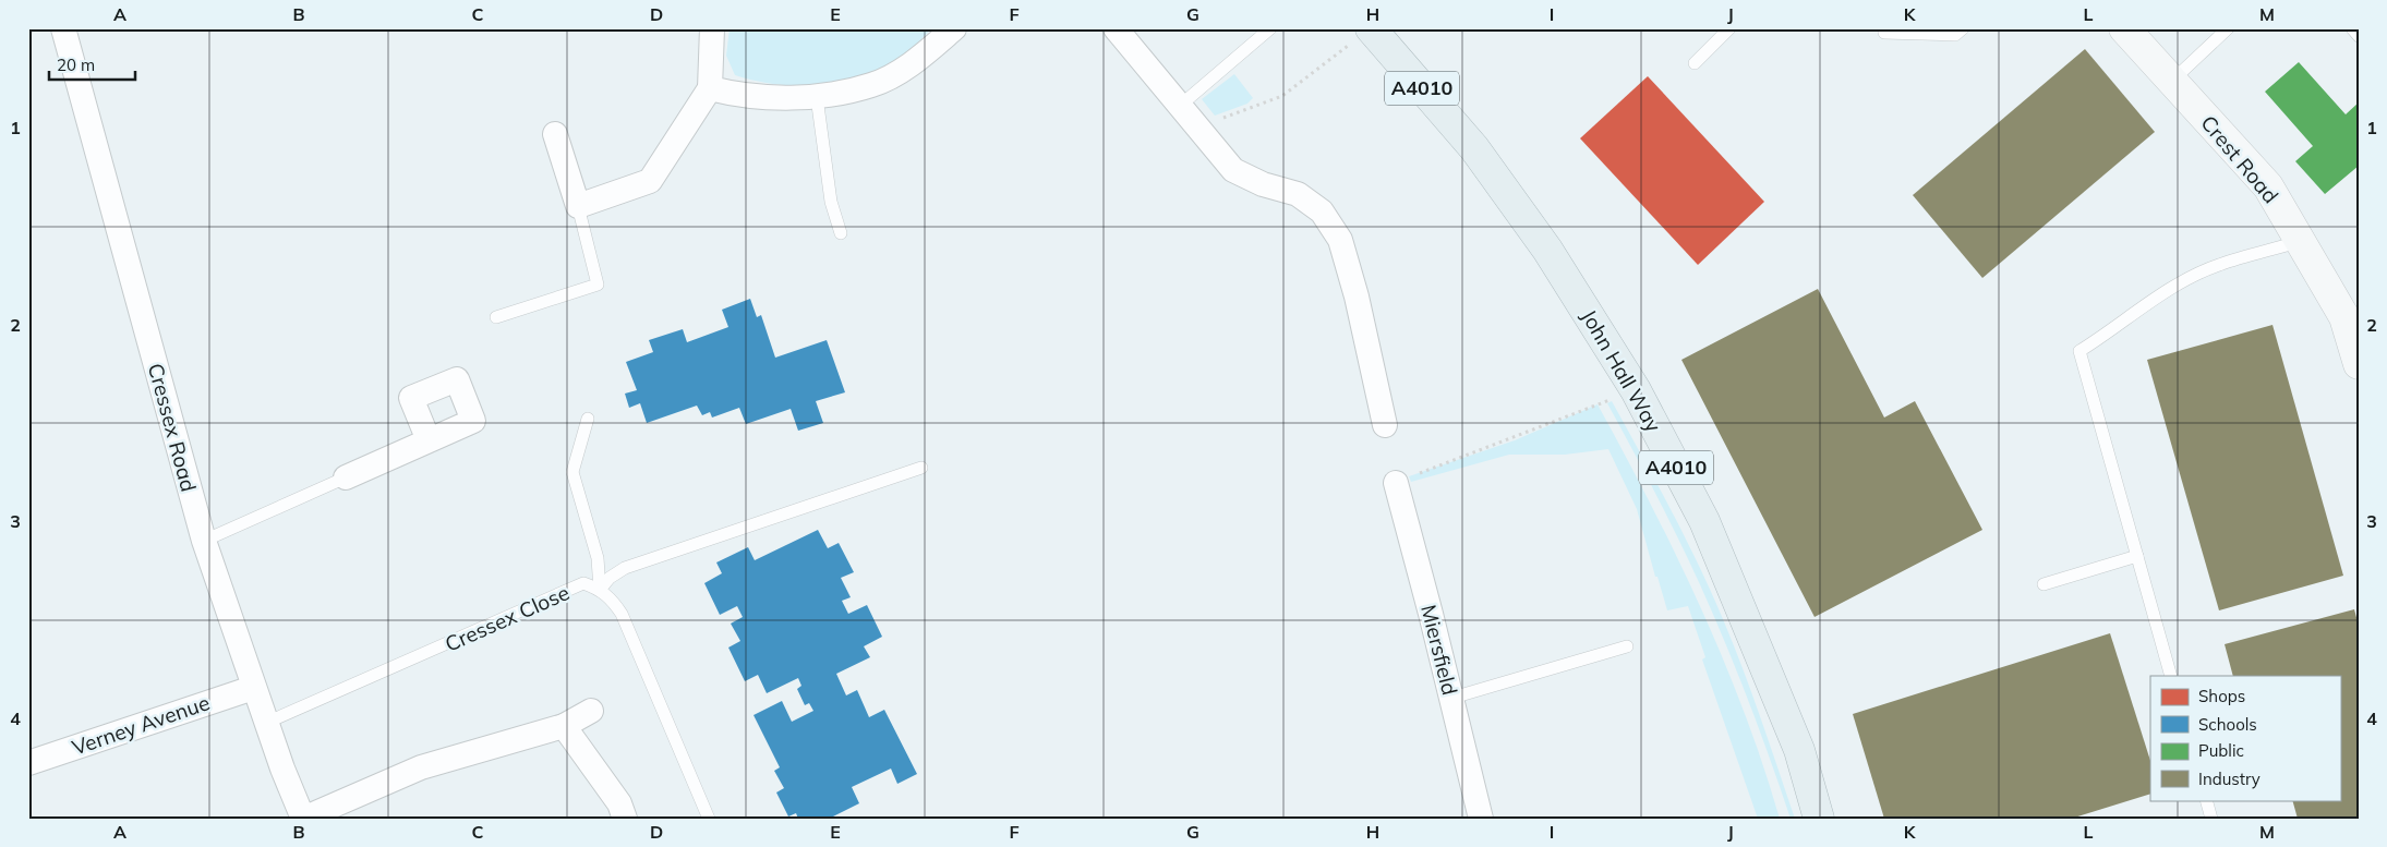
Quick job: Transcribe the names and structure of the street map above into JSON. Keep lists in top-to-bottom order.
{
  "streets": {
    "highway": ["A4010", "John Hall Way"],
    "street": [
      "Crest Road",
      "Cressex Road",
      "Miersfield",
      "Verney Avenue"
    ],
    "lane": ["Cressex Close"]
  },
  "crossings": [
    ["Cressex Road", "Cressex Close"],
    ["Cressex Road", "Verney Avenue"]
  ],
  "legend": [
    "Shops",
    "Schools",
    "Public",
    "Industry"
  ],
  "scale_bar": "20 m",
  "grid": {
    "columns": [
      "A",
      "B",
      "C",
      "D",
      "E",
      "F",
      "G",
      "H",
      "I",
      "J",
      "K",
      "L",
      "M"
    ],
    "rows": [
      "1",
      "2",
      "3",
      "4"
    ]
  }
}
